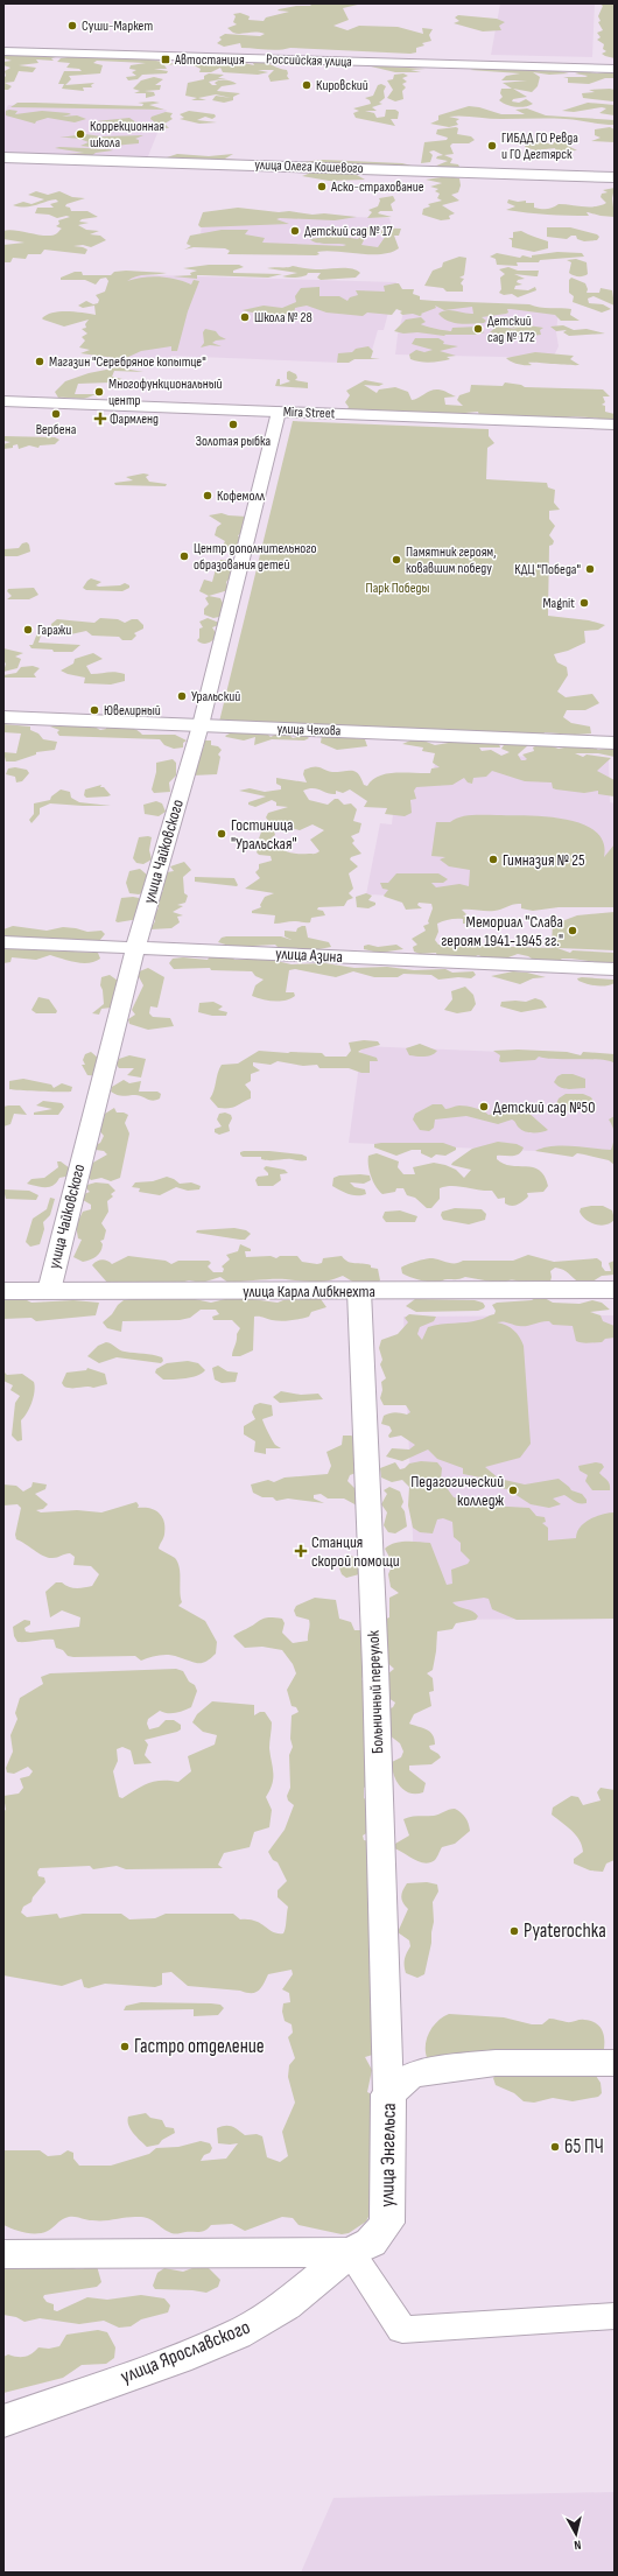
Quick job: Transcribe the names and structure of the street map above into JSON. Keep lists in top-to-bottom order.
{
  "streets": {
    "street": [
      "Российская улица",
      "улица Олега Кошевого",
      "Mira Street",
      "улица Чехова",
      "улица Чайковского",
      "улица Азина",
      "улица Карла Либкнехта",
      "Больничный переулок",
      "улица Энгельса",
      "улица Ярославского"
    ]
  },
  "crossings": [
    ["Mira Street", "улица Чайковского"],
    ["улица Чехова", "улица Чайковского"],
    ["улица Чайковского", "улица Азина"],
    ["улица Чайковского", "улица Карла Либкнехта"],
    ["улица Карла Либкнехта", "Больничный переулок"],
    ["Больничный переулок", "улица Энгельса"],
    ["улица Энгельса", "улица Ярославского"]
  ],
  "parks": ["Парк Победы"],
  "places": {
    "other": [
      "Суши-Маркет",
      "Кировский",
      "Коррекционная школа",
      "ГИБДД ГО Ревда и ГО Дегтярск",
      "Аско-страхование",
      "Детский сад № 17",
      "Школа № 28",
      "Детский сад № 172",
      "Магазин \"Серебряное копытце\"",
      "Многофункциональный центр",
      "Вербена",
      "Золотая рыбка",
      "Кофемолл",
      "Центр дополнительного образования детей",
      "Памятник героям, ковавшим победу",
      "КДЦ \"Победа\"",
      "Magnit",
      "Гаражи",
      "Уральский",
      "Ювелирный",
      "Гостиница \"Уральская\"",
      "Гимназия № 25",
      "Мемориал \"Слава героям 1941-1945 гг.\"",
      "Детский сад №50",
      "Педагогический колледж",
      "Pyaterochka",
      "Гастро отделение",
      "65 ПЧ"
    ],
    "transit": ["Автостанция"],
    "health": ["Фармленд", "Станция скорой помощи"]
  },
  "north": "bottom"
}
